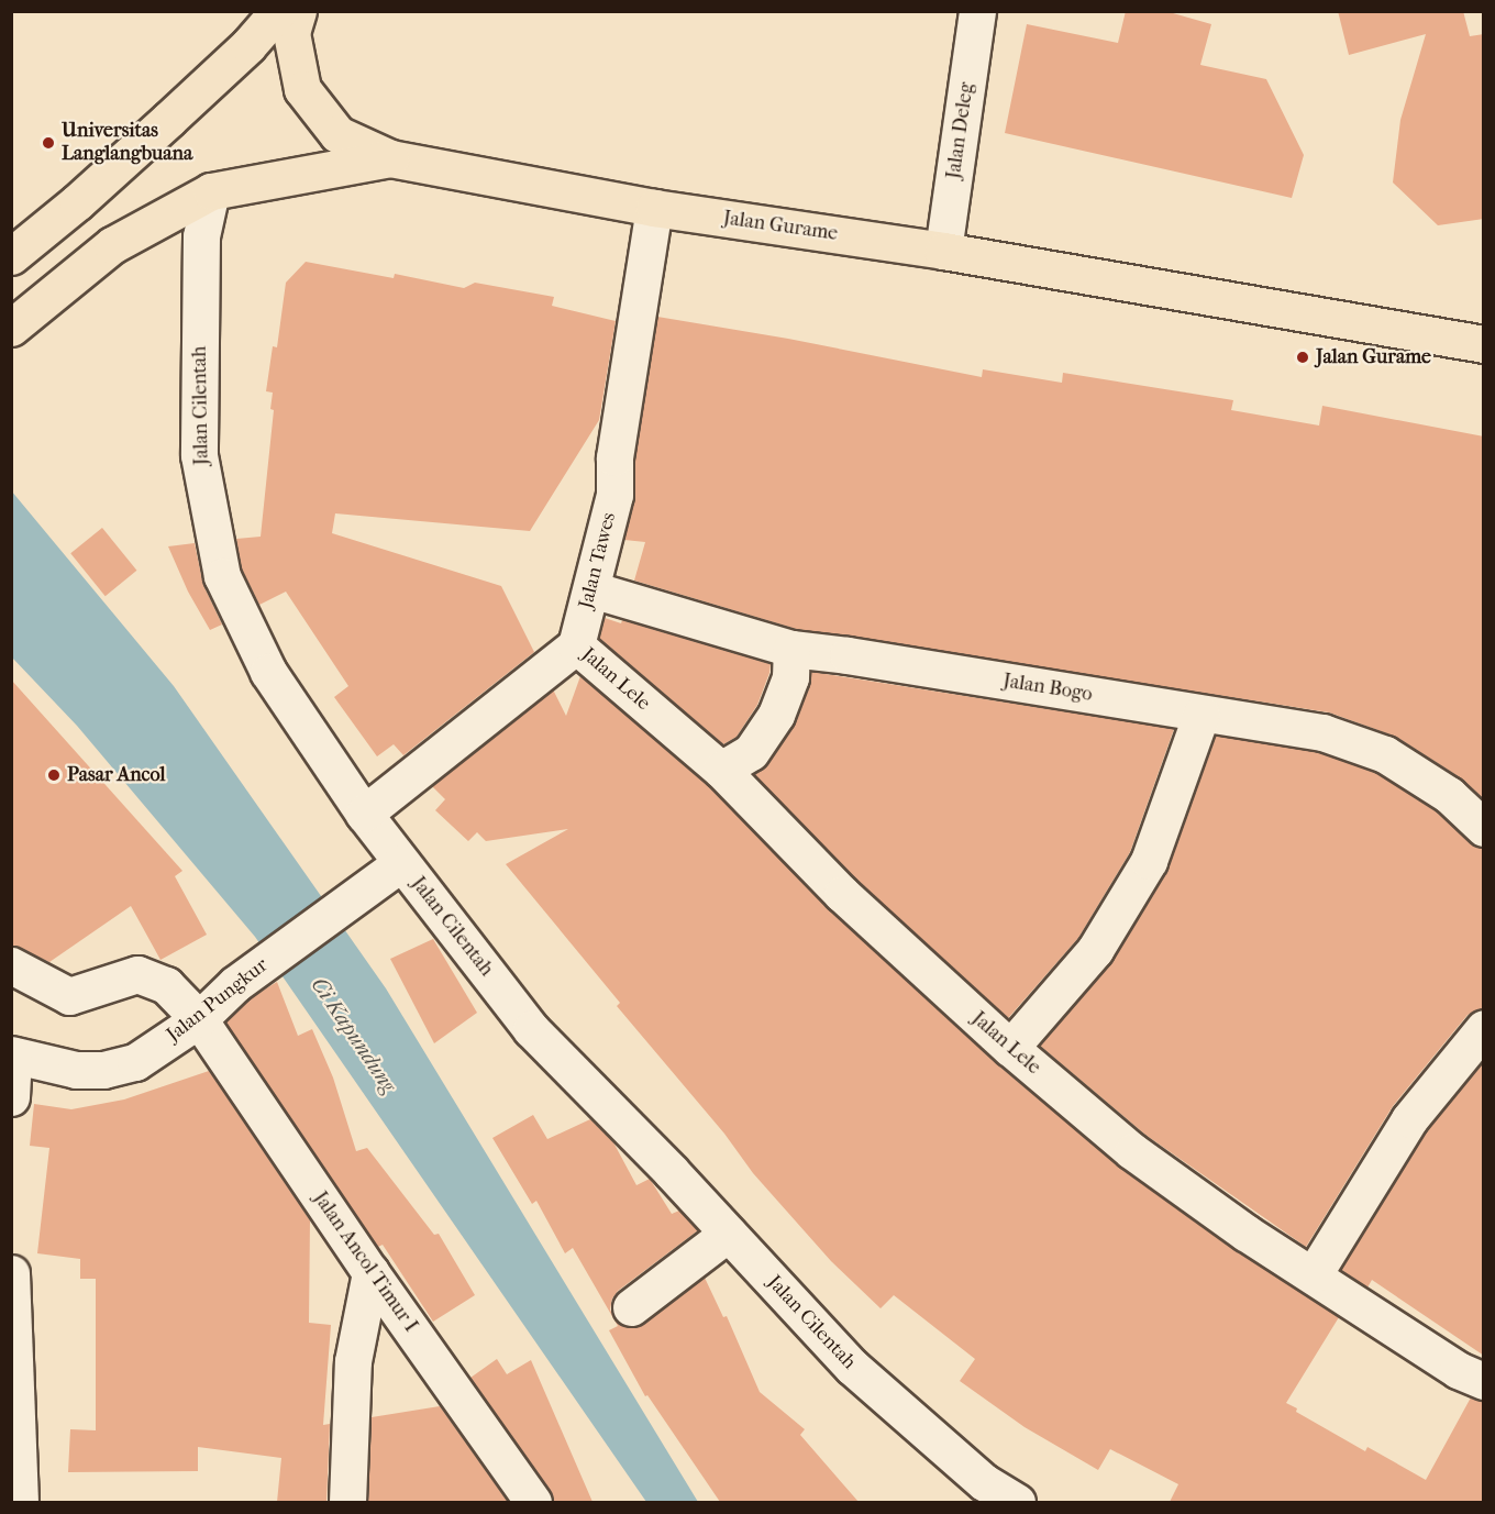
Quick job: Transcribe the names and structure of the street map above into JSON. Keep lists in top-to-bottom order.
{
  "streets": {
    "main road": ["Jalan Gurame"],
    "street": [
      "Jalan Deleg",
      "Jalan Cilentah",
      "Jalan Tawes",
      "Jalan Lele",
      "Jalan Bogo",
      "Jalan Pungkur",
      "Jalan Ancol Timur I"
    ]
  },
  "crossings": [
    ["Jalan Deleg", "Jalan Gurame"],
    ["Jalan Gurame", "Jalan Tawes"],
    ["Jalan Cilentah", "Jalan Pungkur"],
    ["Jalan Tawes", "Jalan Lele"],
    ["Jalan Tawes", "Jalan Bogo"],
    ["Jalan Pungkur", "Jalan Ancol Timur I"]
  ],
  "water": ["Ci Kapundung"],
  "places": ["Universitas Langlangbuana", "Jalan Gurame", "Pasar Ancol"]
}
